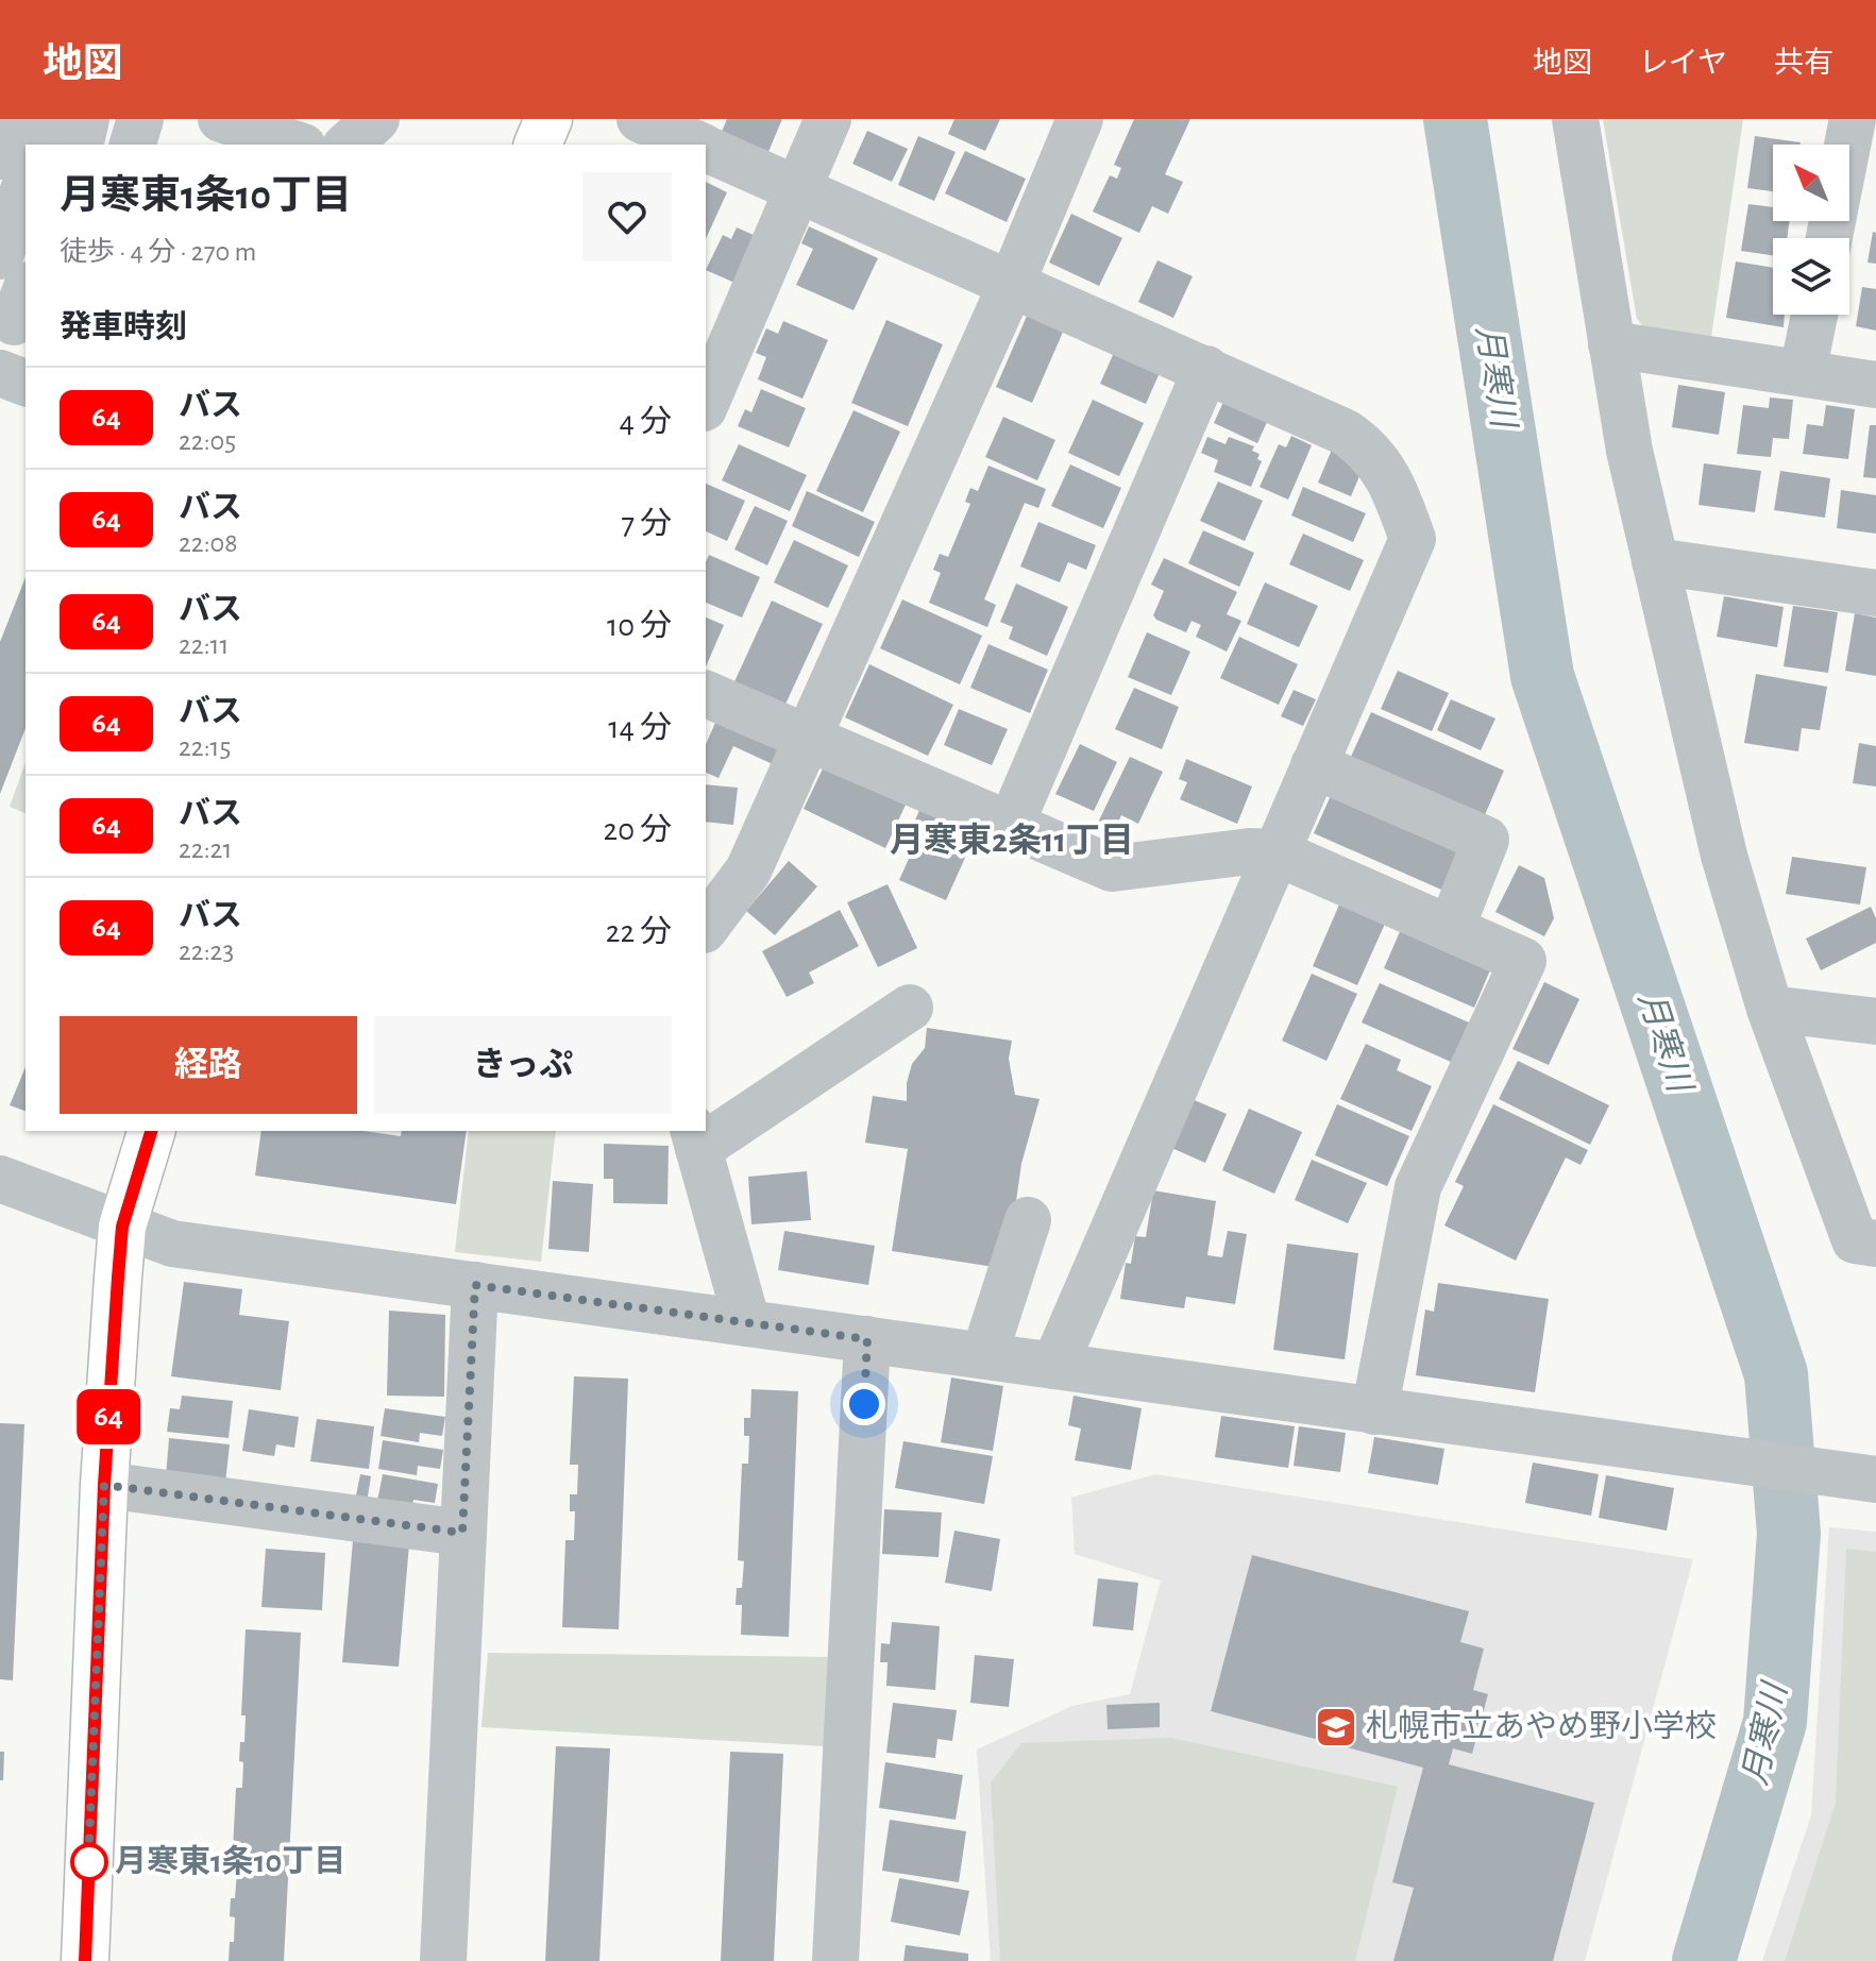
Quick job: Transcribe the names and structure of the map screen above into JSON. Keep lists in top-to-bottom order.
{
  "districts": ["月寒東2条11丁目"],
  "water": ["月寒川"],
  "places": {
    "school or university": ["札幌市立あやめ野小学校"],
    "other": ["月寒東1条10丁目"]
  },
  "lines": ["bus line 64"],
  "north": "top left",
  "page": {
    "header": "地図",
    "nav": ["地図", "レイヤ", "共有"],
    "on_map": "64",
    "heading": [
      ["月寒東1条10丁目", "徒歩 · 4 分 · 270 m"],
      "発車時刻"
    ],
    "list": [
      {
        "mark": "64",
        "name": "バス",
        "note": "22:05",
        "value": "4 分"
      },
      {
        "mark": "64",
        "name": "バス",
        "note": "22:08",
        "value": "7 分"
      },
      {
        "mark": "64",
        "name": "バス",
        "note": "22:11",
        "value": "10 分"
      },
      {
        "mark": "64",
        "name": "バス",
        "note": "22:15",
        "value": "14 分"
      },
      {
        "mark": "64",
        "name": "バス",
        "note": "22:21",
        "value": "20 分"
      },
      {
        "mark": "64",
        "name": "バス",
        "note": "22:23",
        "value": "22 分"
      }
    ],
    "buttons": ["経路", "きっぷ"]
  }
}
